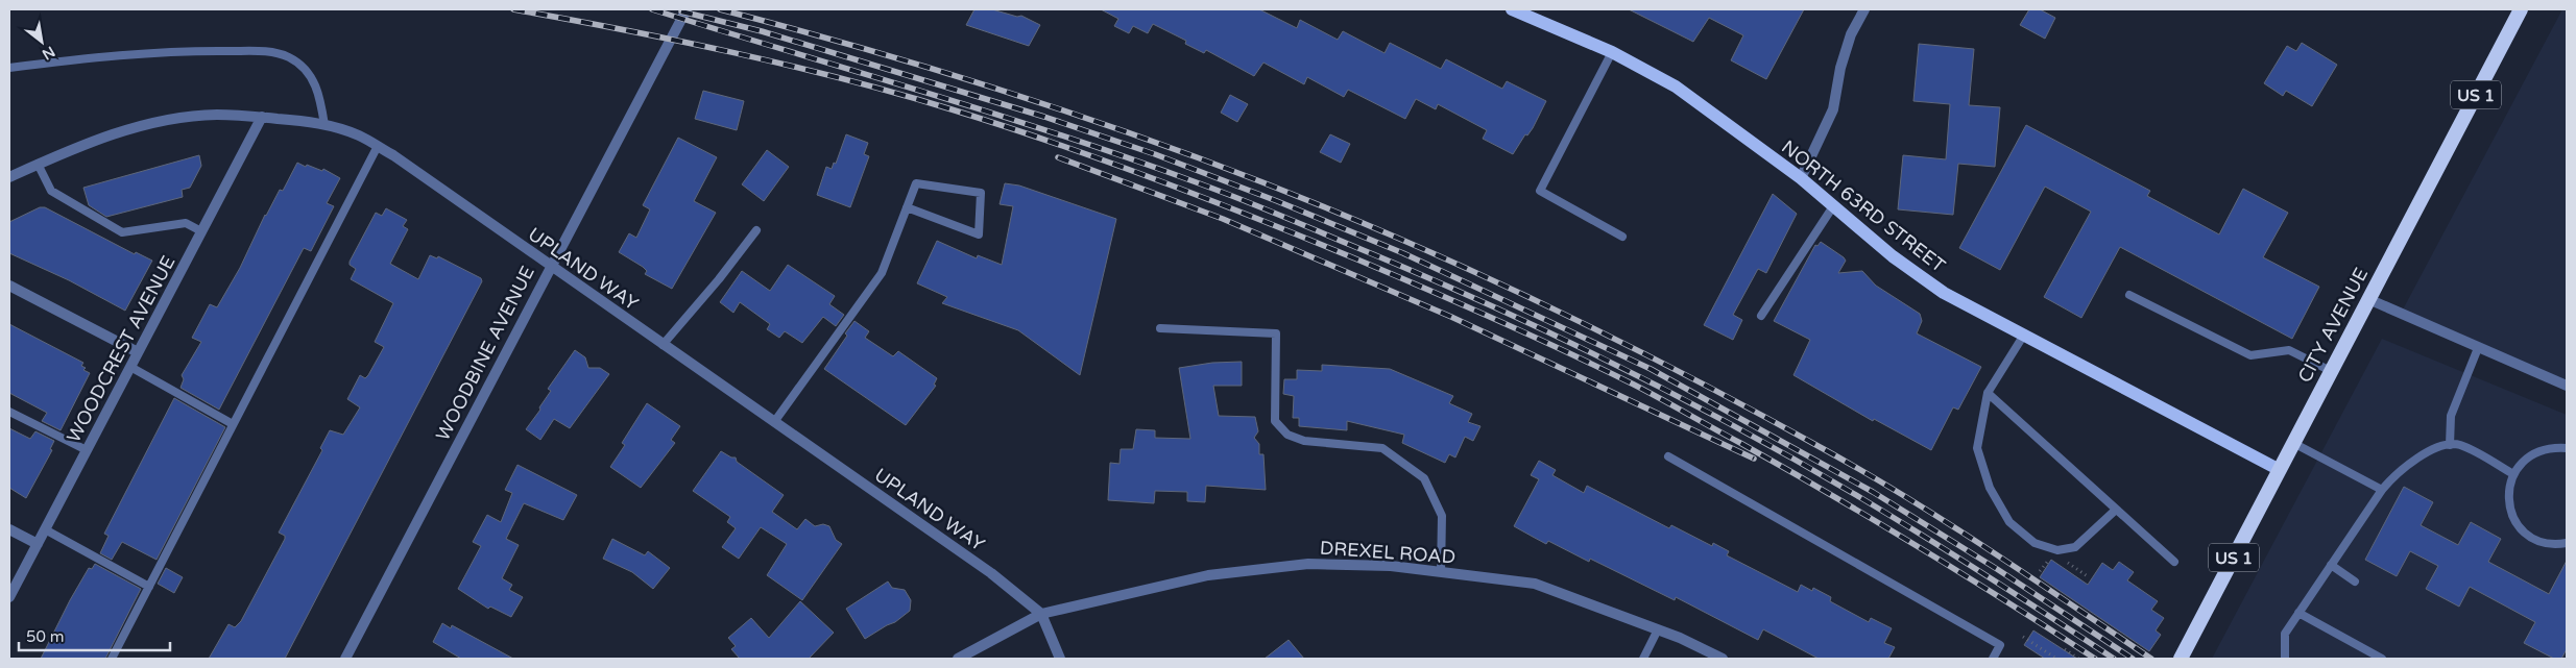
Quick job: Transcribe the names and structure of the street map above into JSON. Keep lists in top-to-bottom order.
{
  "streets": {
    "highway": ["US 1", "CITY AVENUE"],
    "main road": ["NORTH 63RD STREET"],
    "street": [
      "UPLAND WAY",
      "WOODCREST AVENUE",
      "WOODBINE AVENUE",
      "DREXEL ROAD"
    ]
  },
  "crossings": [
    ["NORTH 63RD STREET", "CITY AVENUE"],
    ["UPLAND WAY", "WOODCREST AVENUE"],
    ["UPLAND WAY", "WOODBINE AVENUE"],
    ["UPLAND WAY", "DREXEL ROAD"]
  ],
  "scale_bar": "50 m",
  "north": "bottom right"
}
